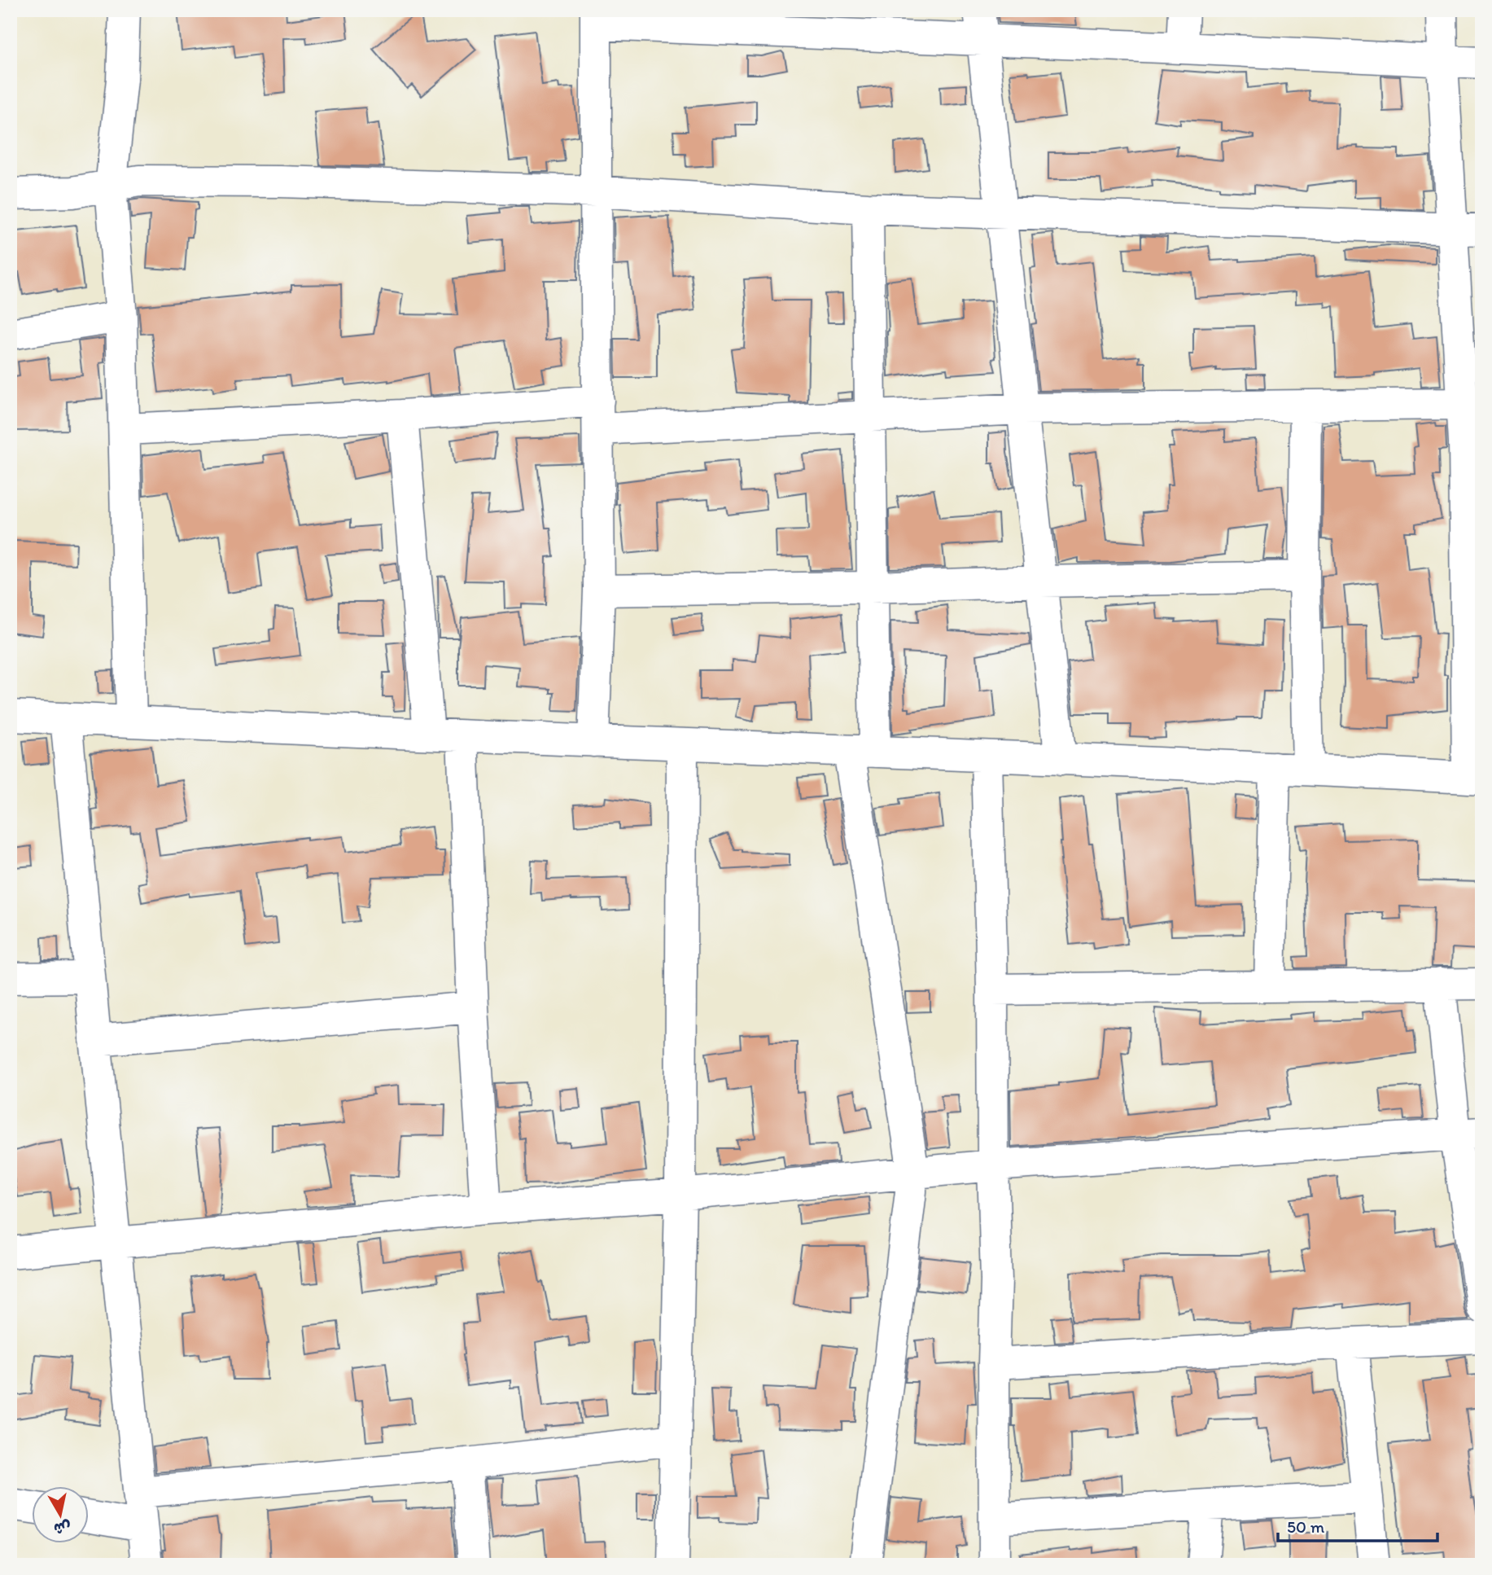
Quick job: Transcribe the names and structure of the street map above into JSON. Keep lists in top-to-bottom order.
{
  "scale_bar": "50 m",
  "north": "bottom"
}
